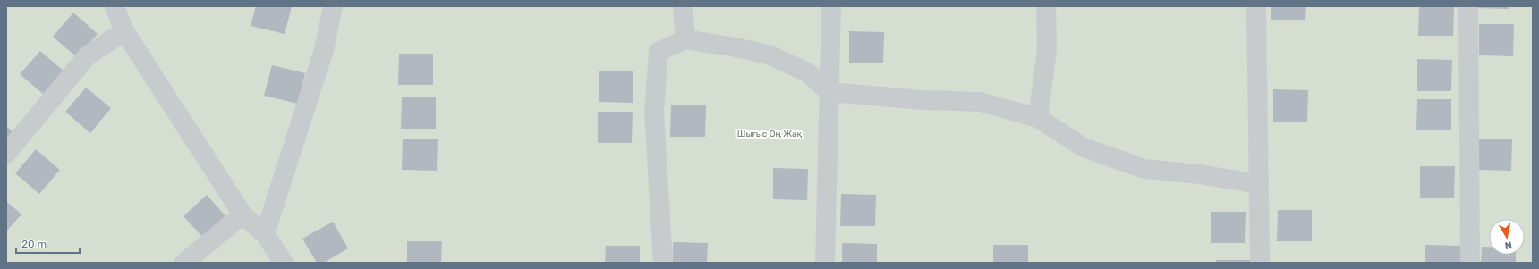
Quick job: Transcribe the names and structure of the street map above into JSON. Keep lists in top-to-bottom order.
{
  "parks": ["Шығыс Оң Жақ"],
  "scale_bar": "20 m",
  "north": "bottom"
}
